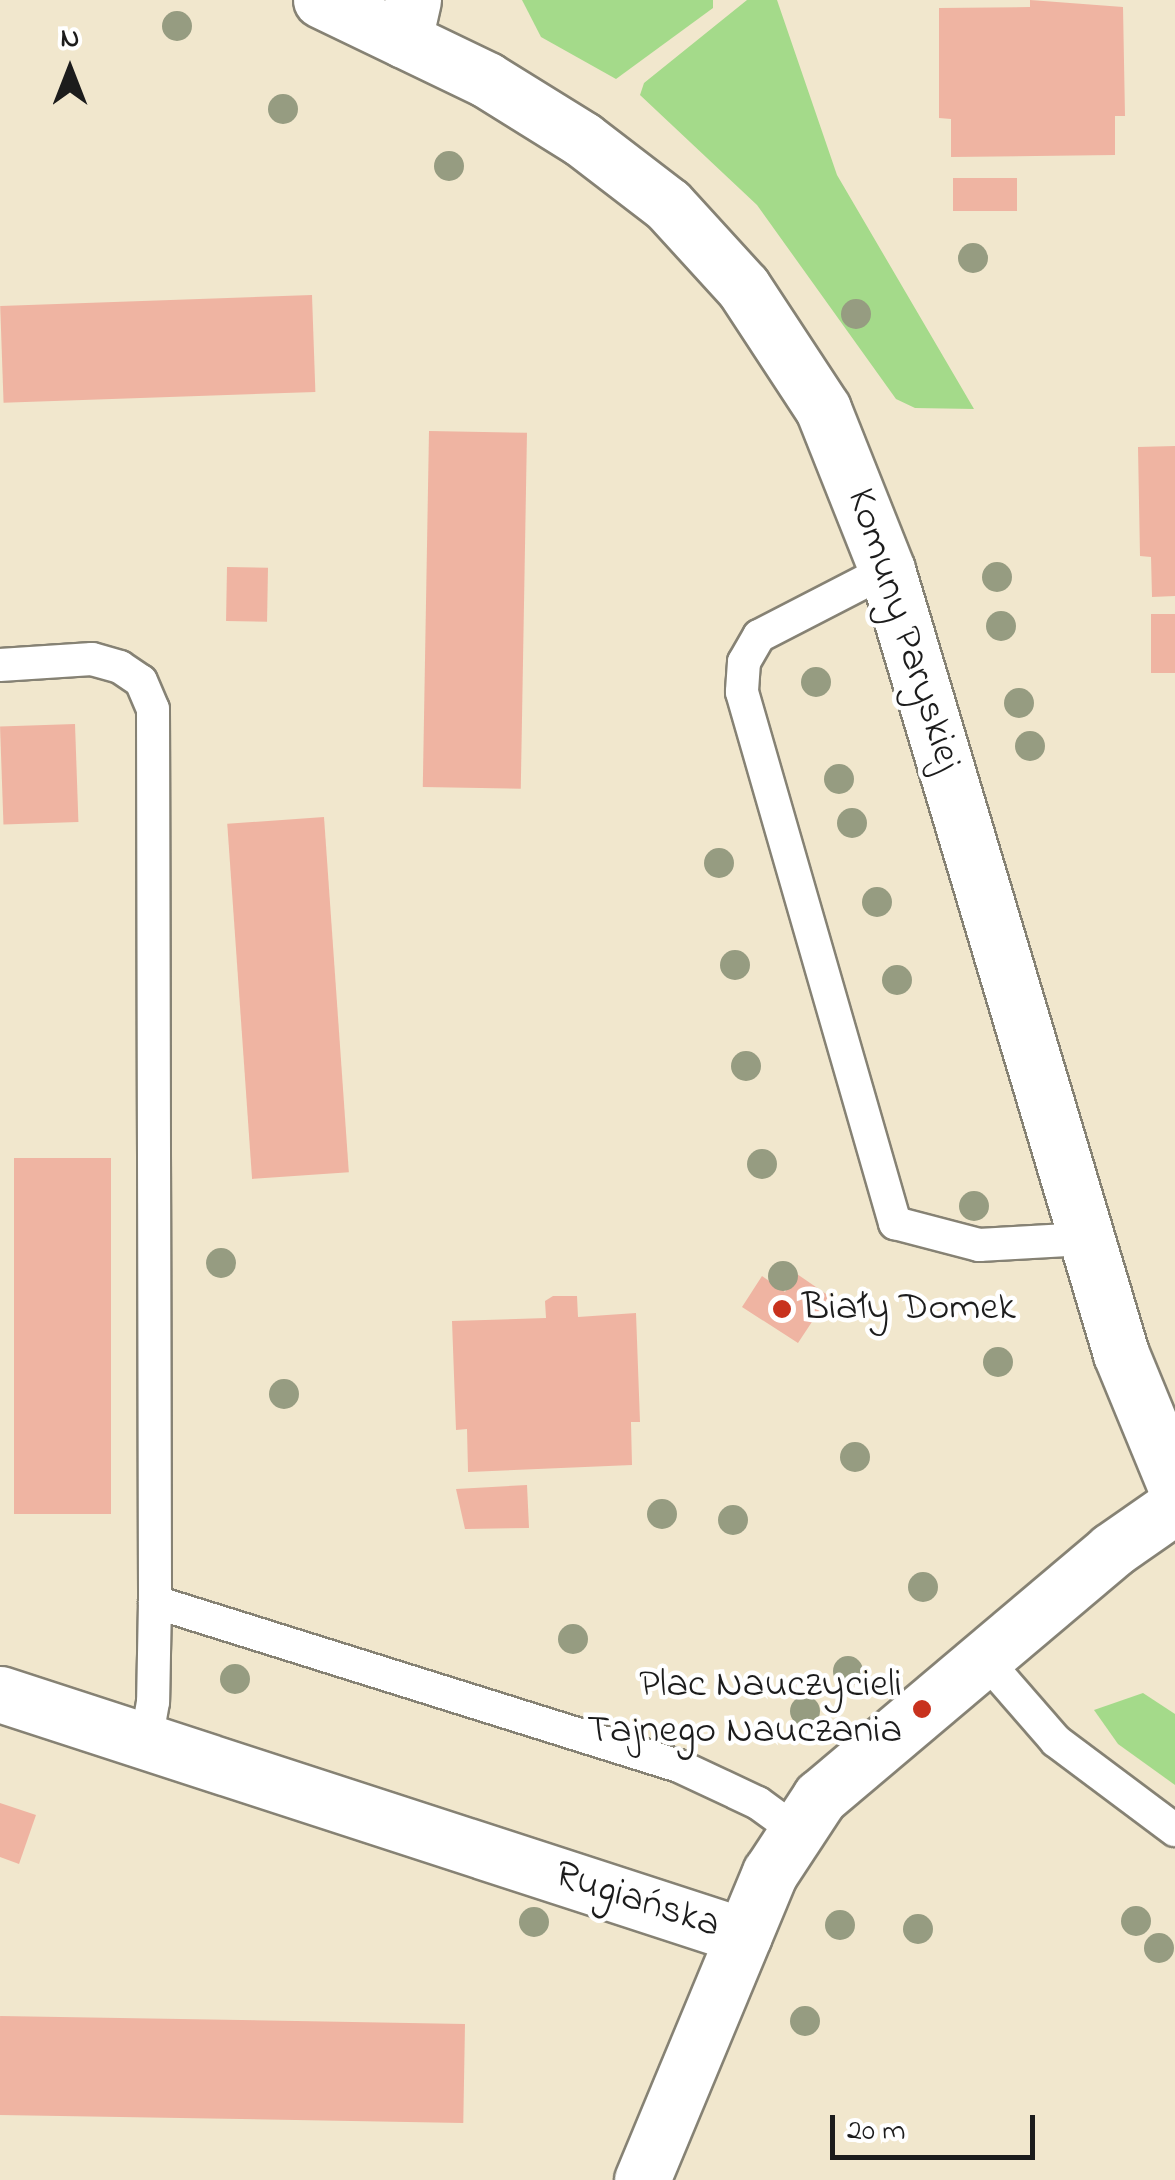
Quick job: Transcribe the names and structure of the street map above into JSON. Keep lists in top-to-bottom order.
{
  "streets": {
    "street": ["Komuny Paryskiej", "Rugiańska"]
  },
  "places": ["Biały Domek", "Plac Nauczycieli Tajnego Nauczania"],
  "scale_bar": "20 m",
  "north": "top"
}
